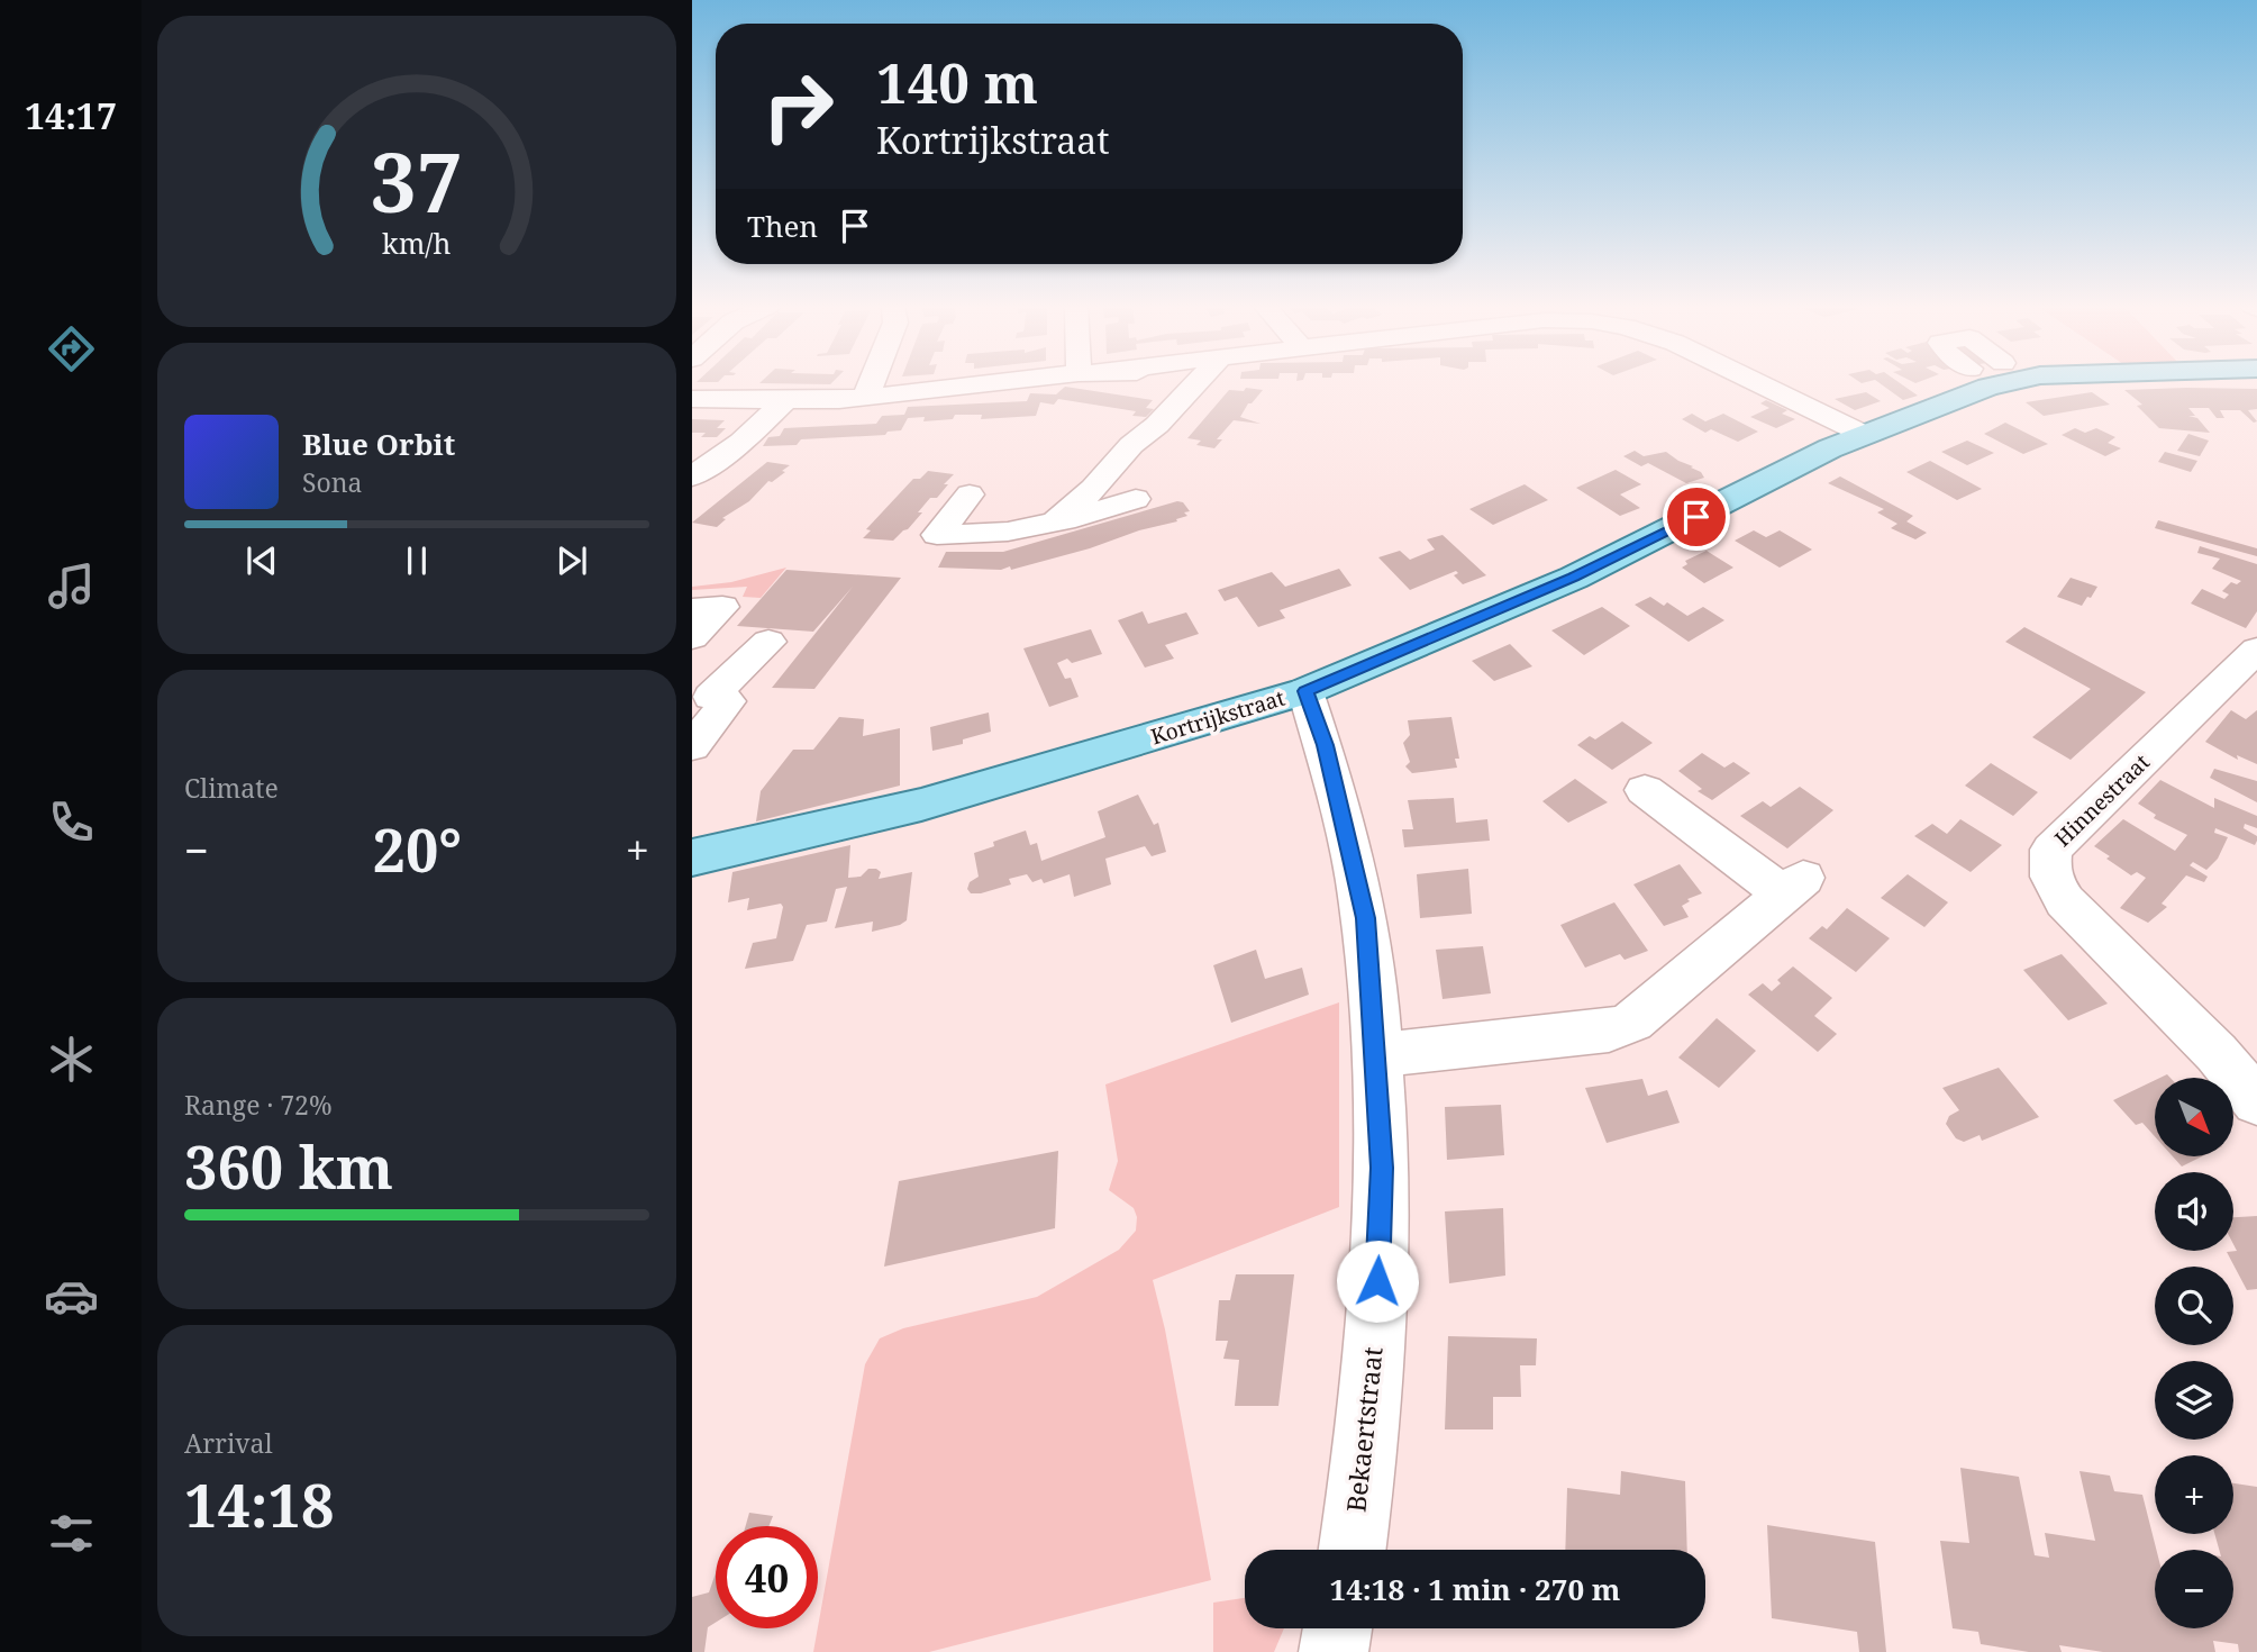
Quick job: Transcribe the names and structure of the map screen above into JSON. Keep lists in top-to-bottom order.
{
  "streets": {
    "main road": ["Kortrijkstraat"],
    "street": ["Hinnestraat", "Bekaertstraat"]
  },
  "crossings": [
    ["Kortrijkstraat", "Bekaertstraat"]
  ],
  "north": "bottom right",
  "page": {
    "tabs": "14:17",
    "turn": ["140 m", "Kortrijkstraat"],
    "then": "Then",
    "song": ["Blue Orbit", "Sona"],
    "tile": [
      "Climate",
      ["Range · 72%", "360 km"],
      ["Arrival", "14:18"]
    ],
    "heat": ["−", "20°", "+"],
    "map_buttons": ["+", "−"],
    "limit": "40",
    "trip": "14:18 · 1 min · 270 m",
    "gauge": ["37", "km/h"]
  }
}
